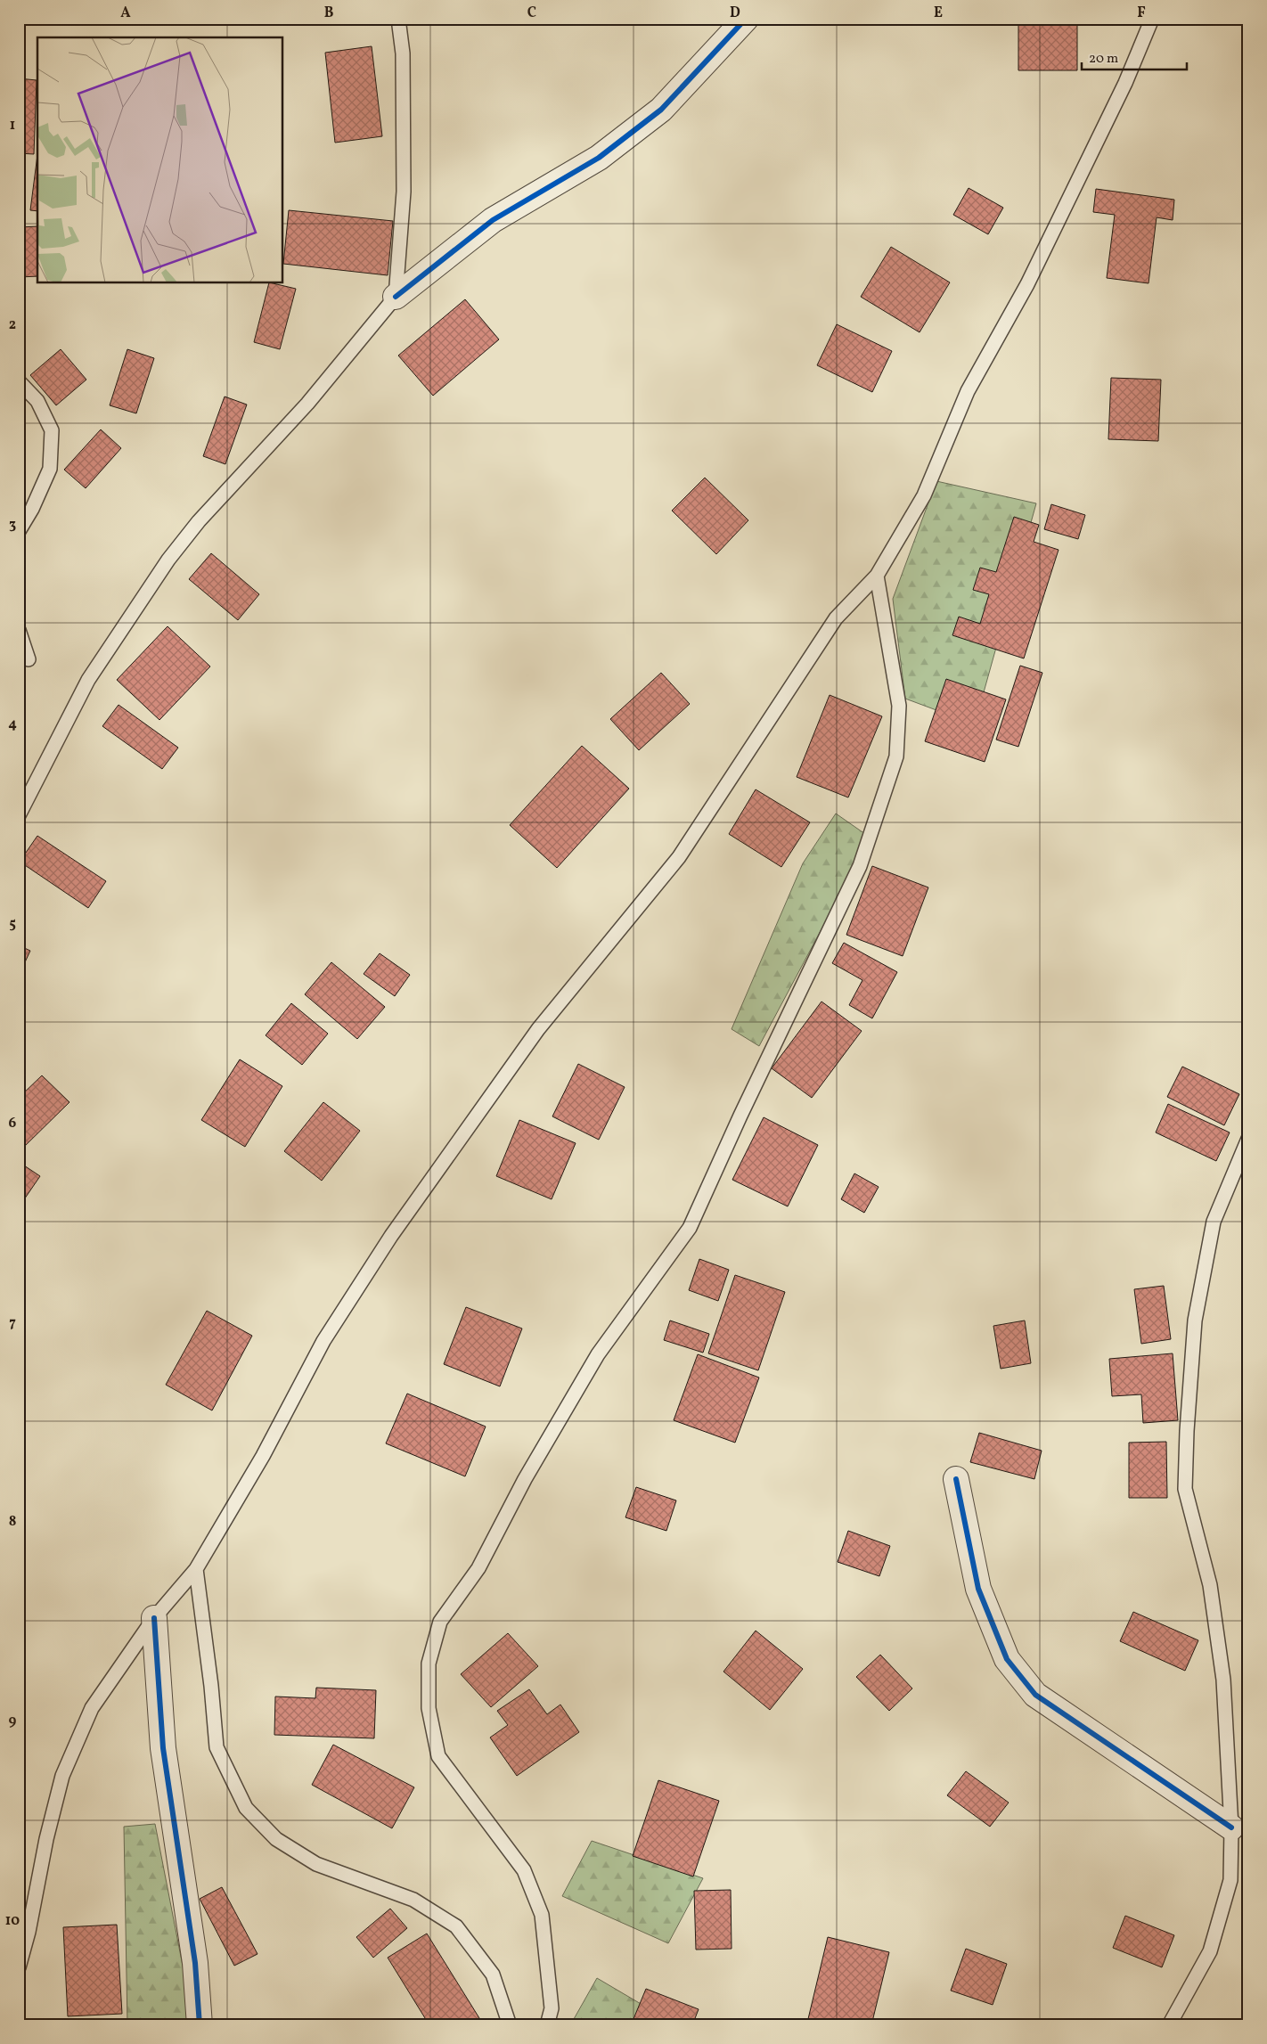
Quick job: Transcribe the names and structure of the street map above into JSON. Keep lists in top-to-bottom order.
{
  "scale_bar": "20 m",
  "grid": {
    "columns": [
      "A",
      "B",
      "C",
      "D",
      "E",
      "F"
    ],
    "rows": [
      "1",
      "2",
      "3",
      "4",
      "5",
      "6",
      "7",
      "8",
      "9",
      "10"
    ]
  }
}
